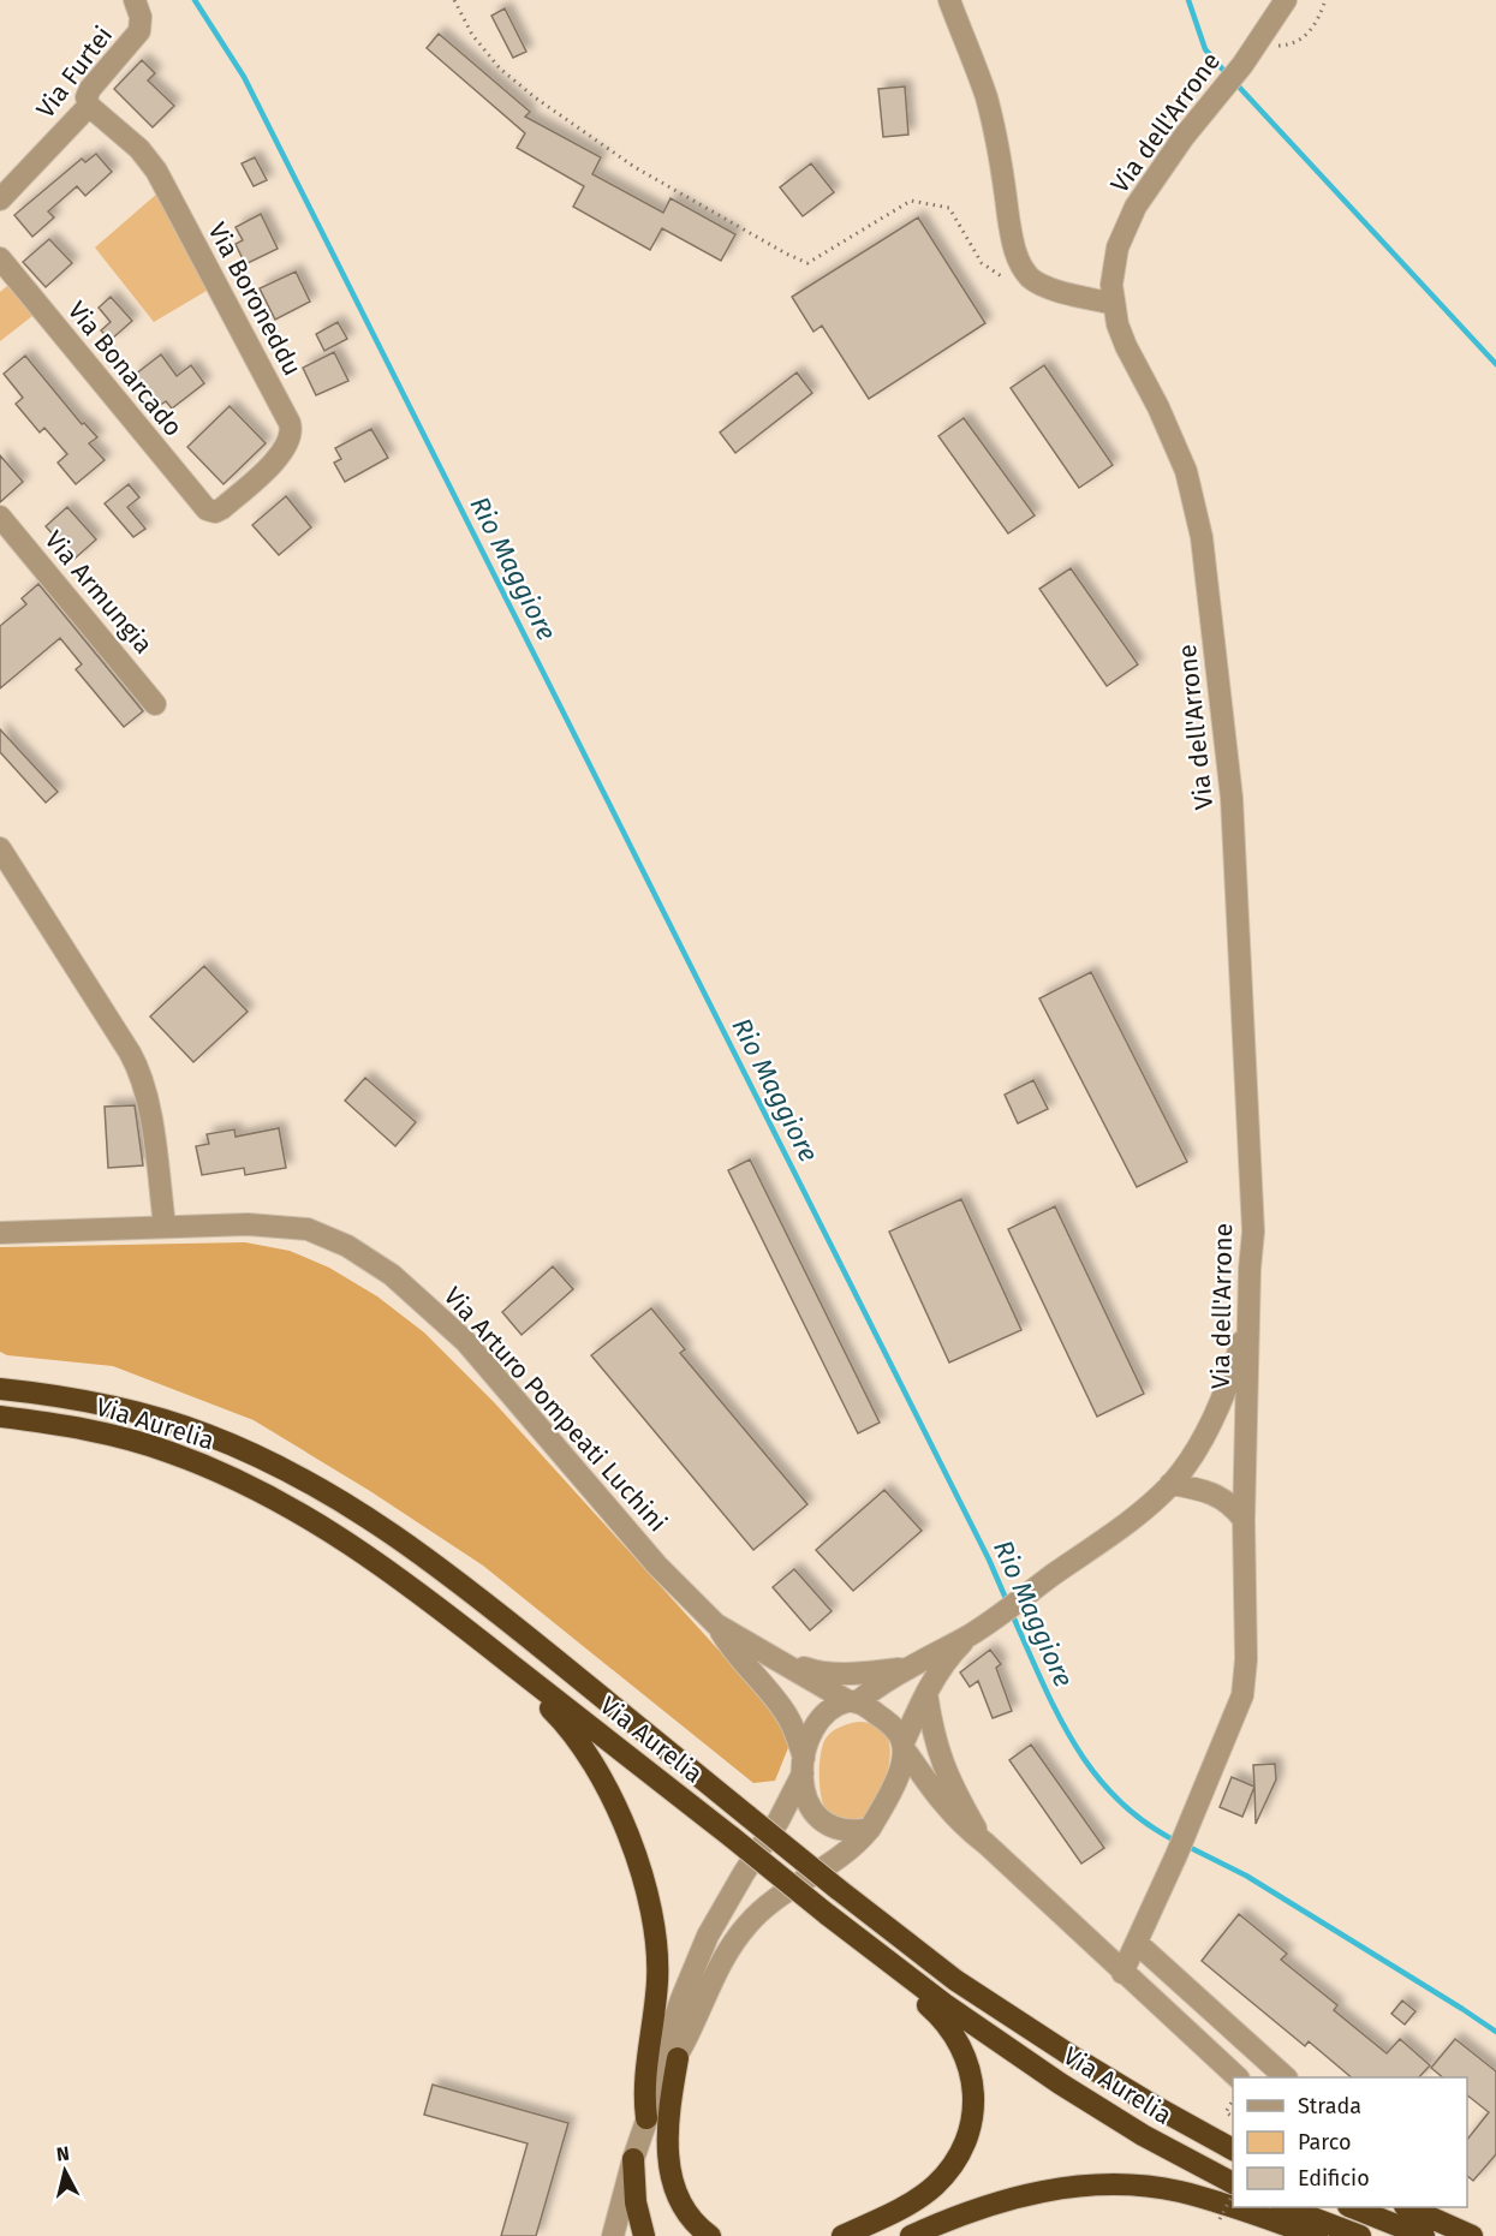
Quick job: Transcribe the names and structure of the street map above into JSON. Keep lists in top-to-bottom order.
{
  "streets": {
    "highway": ["Via Aurelia"],
    "street": [
      "Via Furtei",
      "Via dell'Arrone",
      "Via Boroneddu",
      "Via Bonarcado",
      "Via Armungia",
      "Via Arturo Pompeati Luchini"
    ]
  },
  "crossings": [
    ["Via Furtei", "Via Boroneddu"],
    ["Via Boroneddu", "Via Bonarcado"]
  ],
  "water": ["Rio Maggiore"],
  "legend": ["Strada", "Parco", "Edificio"],
  "north": "top"
}
